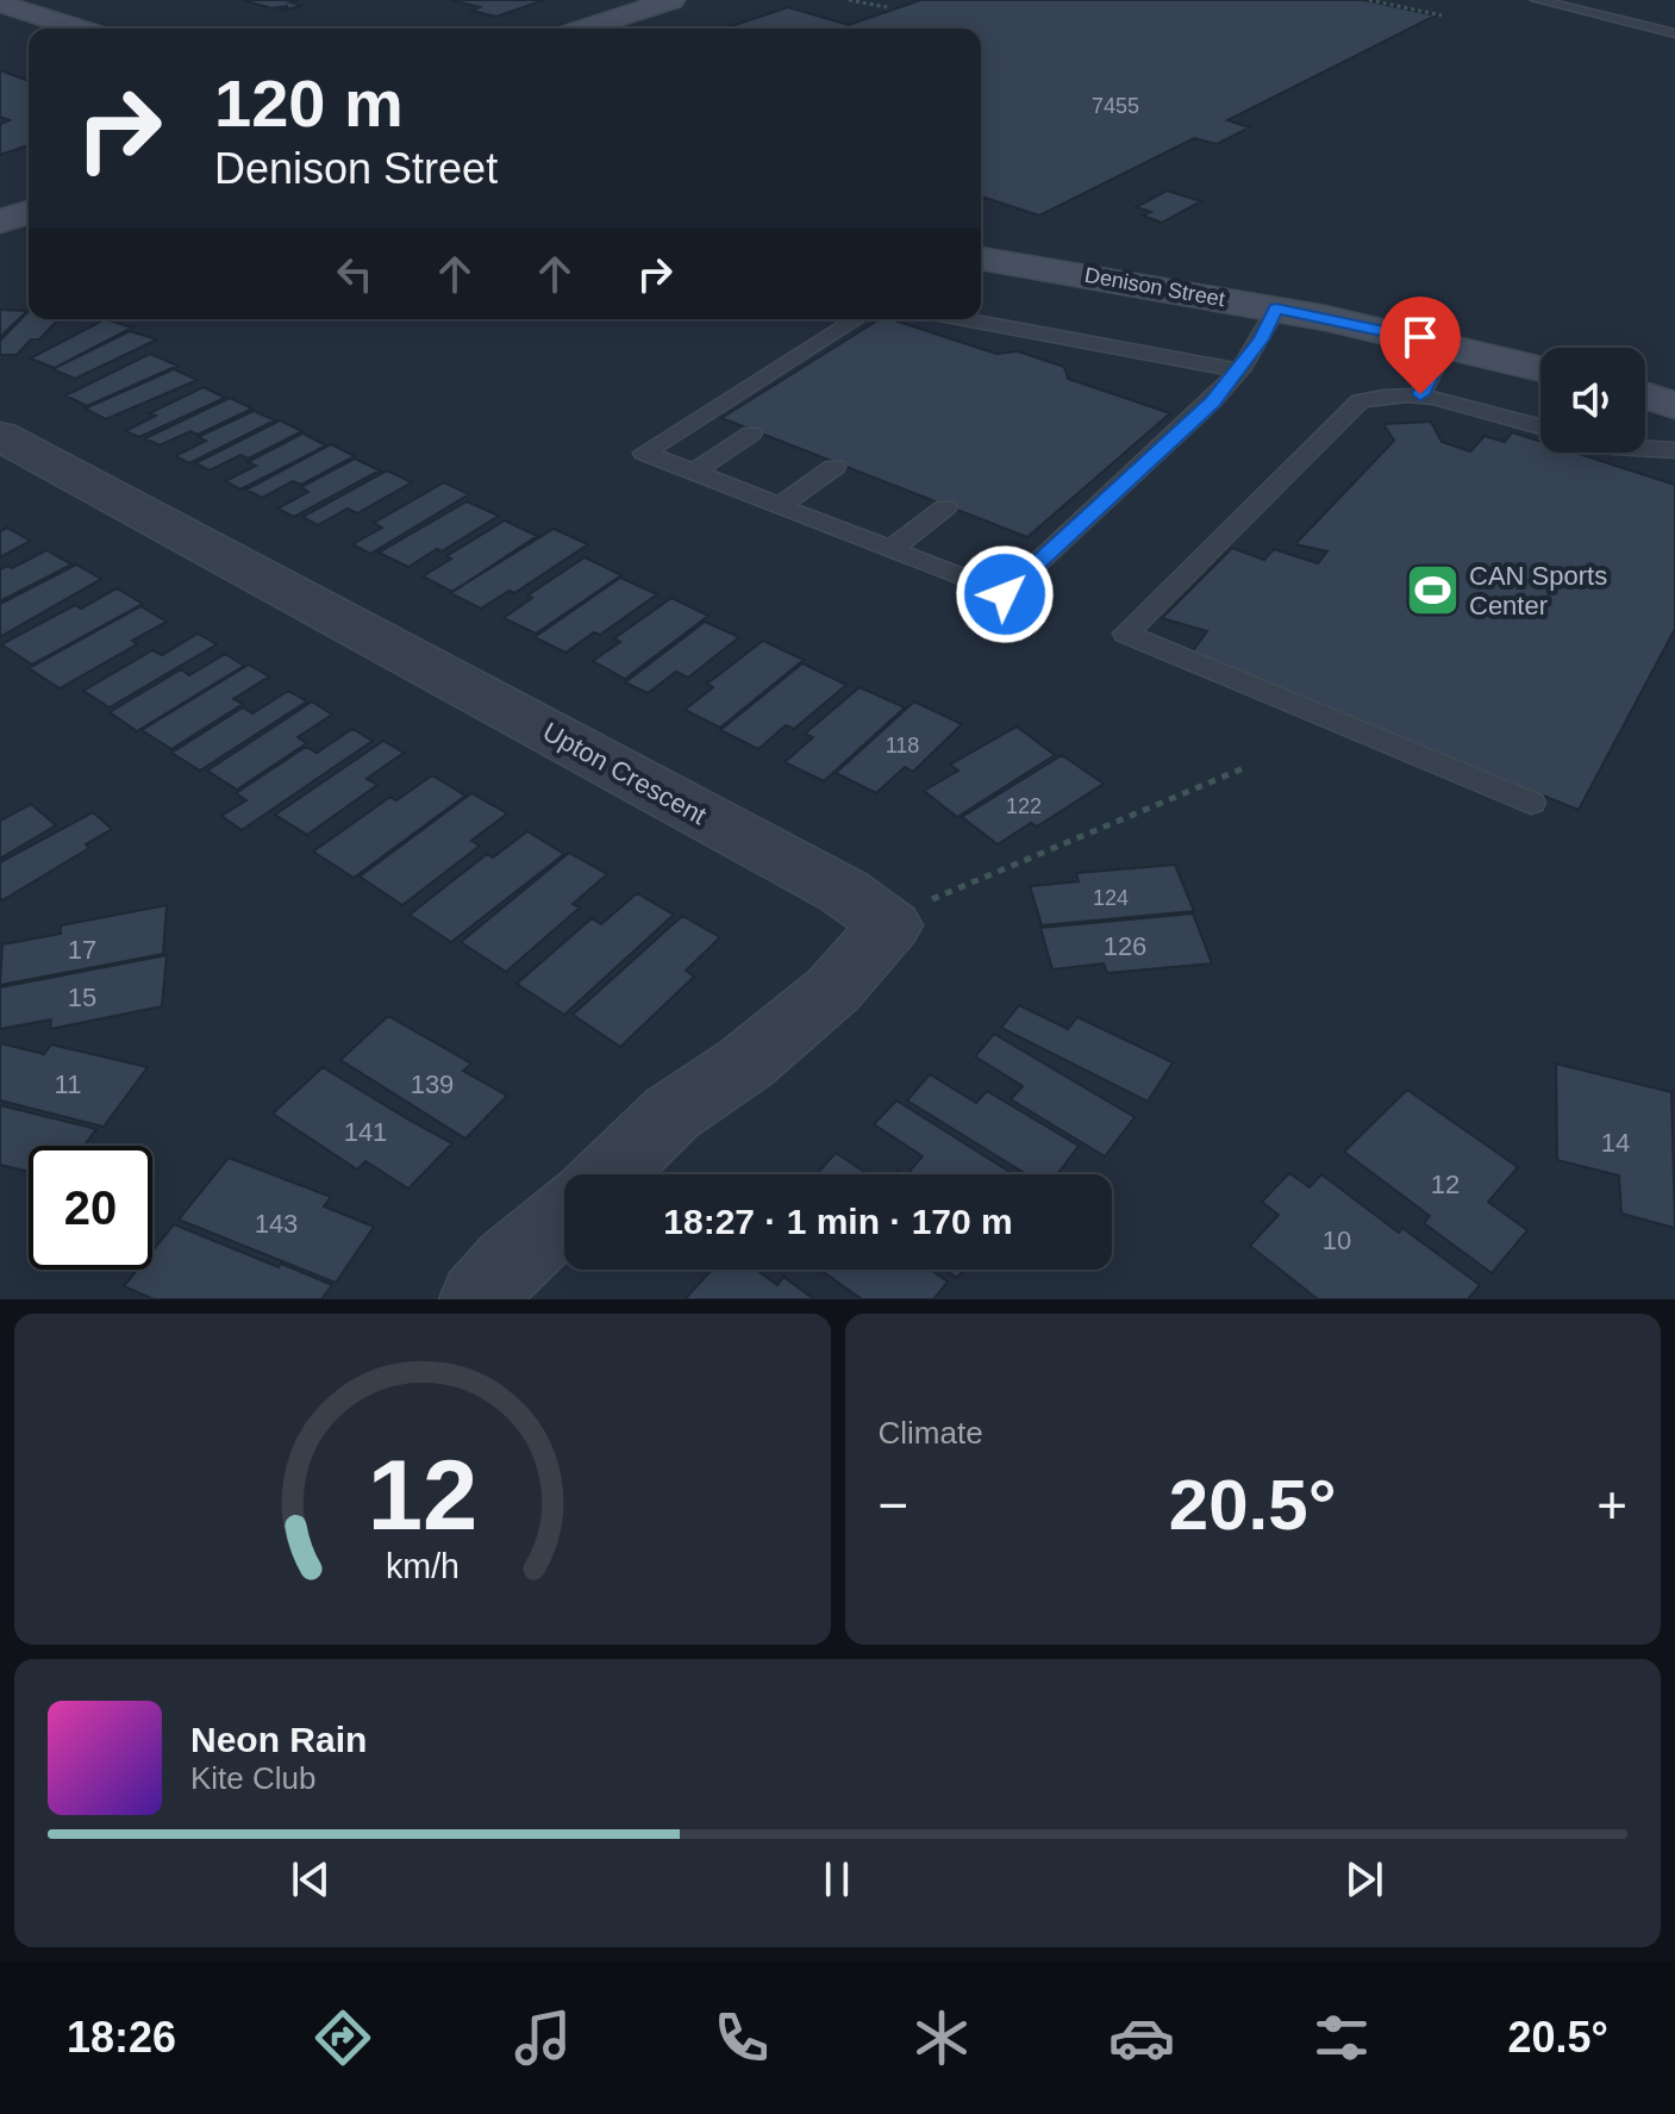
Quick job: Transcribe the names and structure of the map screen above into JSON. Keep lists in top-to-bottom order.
{
  "streets": {
    "main road": ["Denison Street"],
    "street": ["Upton Crescent"]
  },
  "places": {
    "sports": ["CAN Sports Center"]
  },
  "house_numbers": [
    "7455",
    "118",
    "122",
    "124",
    "126",
    "17",
    "15",
    "11",
    "139",
    "141",
    "14",
    "12",
    "143",
    "10"
  ],
  "page": {
    "turn": ["120 m", "Denison Street"],
    "limit": "20",
    "trip": "18:27 · 1 min · 170 m",
    "tile": "Climate",
    "heat": ["−", "20.5°", "+"],
    "song": ["Neon Rain", "Kite Club"],
    "tabs": ["18:26", "20.5°"],
    "gauge": ["12", "km/h"]
  }
}
